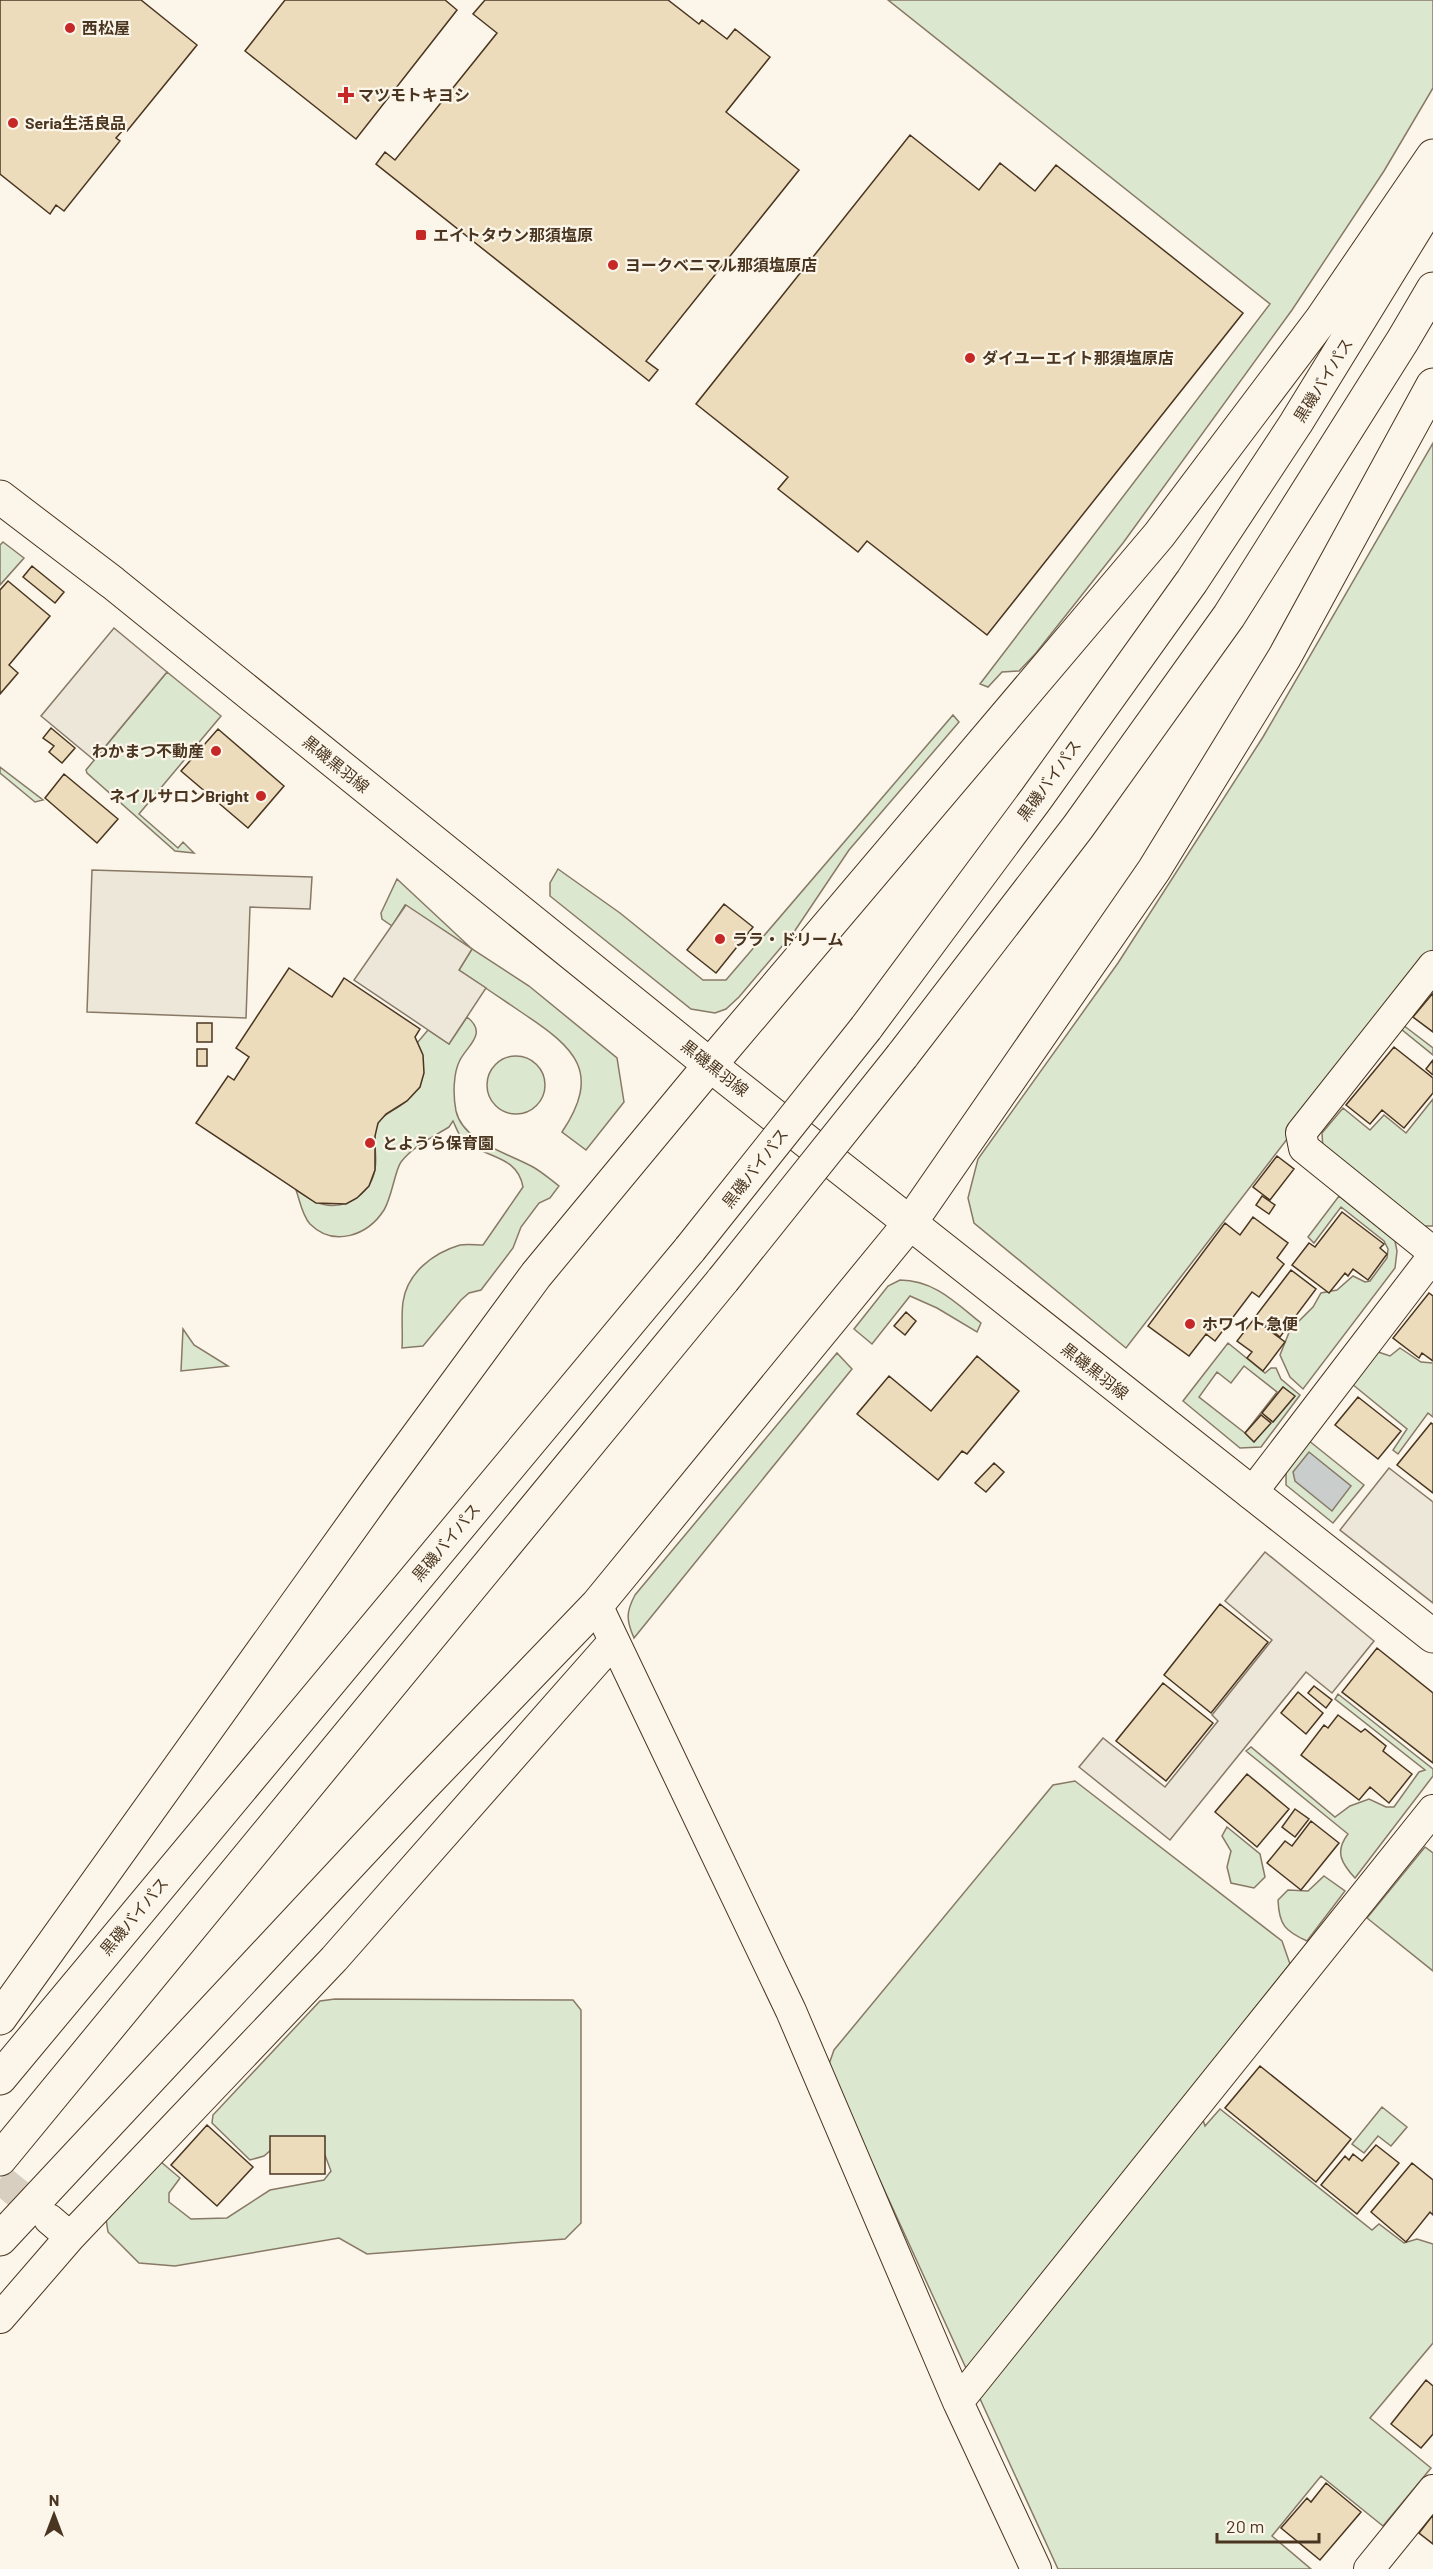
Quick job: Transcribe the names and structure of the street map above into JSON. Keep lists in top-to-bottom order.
{
  "streets": {
    "main road": ["黒磯バイパス", "黒磯黒羽線"]
  },
  "places": {
    "other": [
      "西松屋",
      "Seria生活良品",
      "ヨークベニマル那須塩原店",
      "ダイユーエイト那須塩原店",
      "わかまつ不動産",
      "ネイルサロンBright",
      "ララ・ドリーム",
      "とようら保育園",
      "ホワイト急便"
    ],
    "health": ["マツモトキヨシ"],
    "transit": ["エイトタウン那須塩原"]
  },
  "scale_bar": "20 m",
  "north": "top"
}
